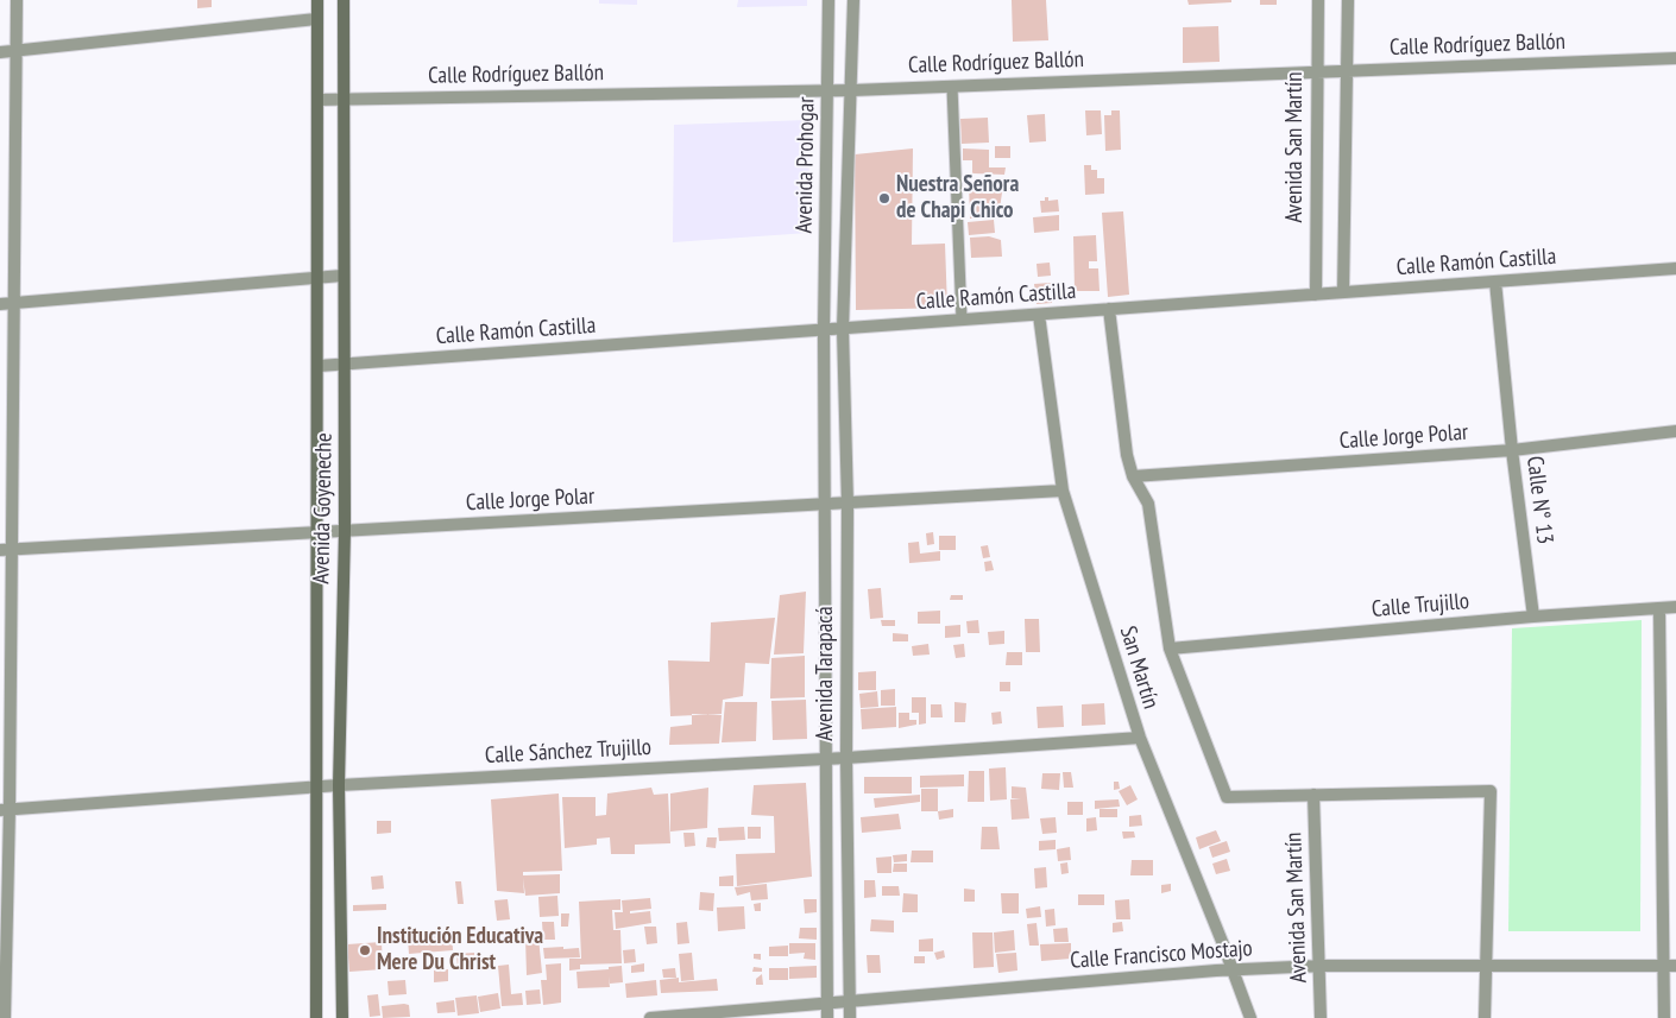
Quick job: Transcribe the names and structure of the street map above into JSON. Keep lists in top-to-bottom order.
{
  "streets": {
    "main road": ["Avenida Goyeneche"],
    "street": [
      "Calle Rodríguez Ballón",
      "Avenida San Martín",
      "Avenida Prohogar",
      "Calle Ramón Castilla",
      "Calle Jorge Polar",
      "Calle N° 13",
      "Calle Trujillo",
      "San Martín",
      "Avenida Tarapacá",
      "Calle Sánchez Trujillo",
      "Calle Francisco Mostajo"
    ]
  },
  "crossings": [
    ["Calle Rodríguez Ballón", "Avenida San Martín"],
    ["Calle Rodríguez Ballón", "Avenida Prohogar"],
    ["Calle Rodríguez Ballón", "Avenida Goyeneche"],
    ["Avenida San Martín", "Calle Ramón Castilla"],
    ["Avenida San Martín", "Calle Francisco Mostajo"],
    ["Avenida Prohogar", "Calle Ramón Castilla"],
    ["Avenida Prohogar", "Avenida Tarapacá"],
    ["Calle Ramón Castilla", "Calle N° 13"],
    ["Calle Ramón Castilla", "Avenida Goyeneche"],
    ["Calle Ramón Castilla", "San Martín"],
    ["Calle Ramón Castilla", "Avenida Tarapacá"],
    ["Calle Jorge Polar", "Calle N° 13"],
    ["Calle Jorge Polar", "Avenida Goyeneche"],
    ["Calle Jorge Polar", "San Martín"],
    ["Calle Jorge Polar", "Avenida Tarapacá"],
    ["Calle N° 13", "Calle Trujillo"],
    ["Avenida Goyeneche", "Calle Sánchez Trujillo"],
    ["San Martín", "Calle Sánchez Trujillo"],
    ["San Martín", "Calle Francisco Mostajo"],
    ["Avenida Tarapacá", "Calle Sánchez Trujillo"],
    ["Avenida Tarapacá", "Calle Francisco Mostajo"]
  ],
  "places": ["Nuestra Señora de Chapi Chico", "Institución Educativa Mere Du Christ"]
}
